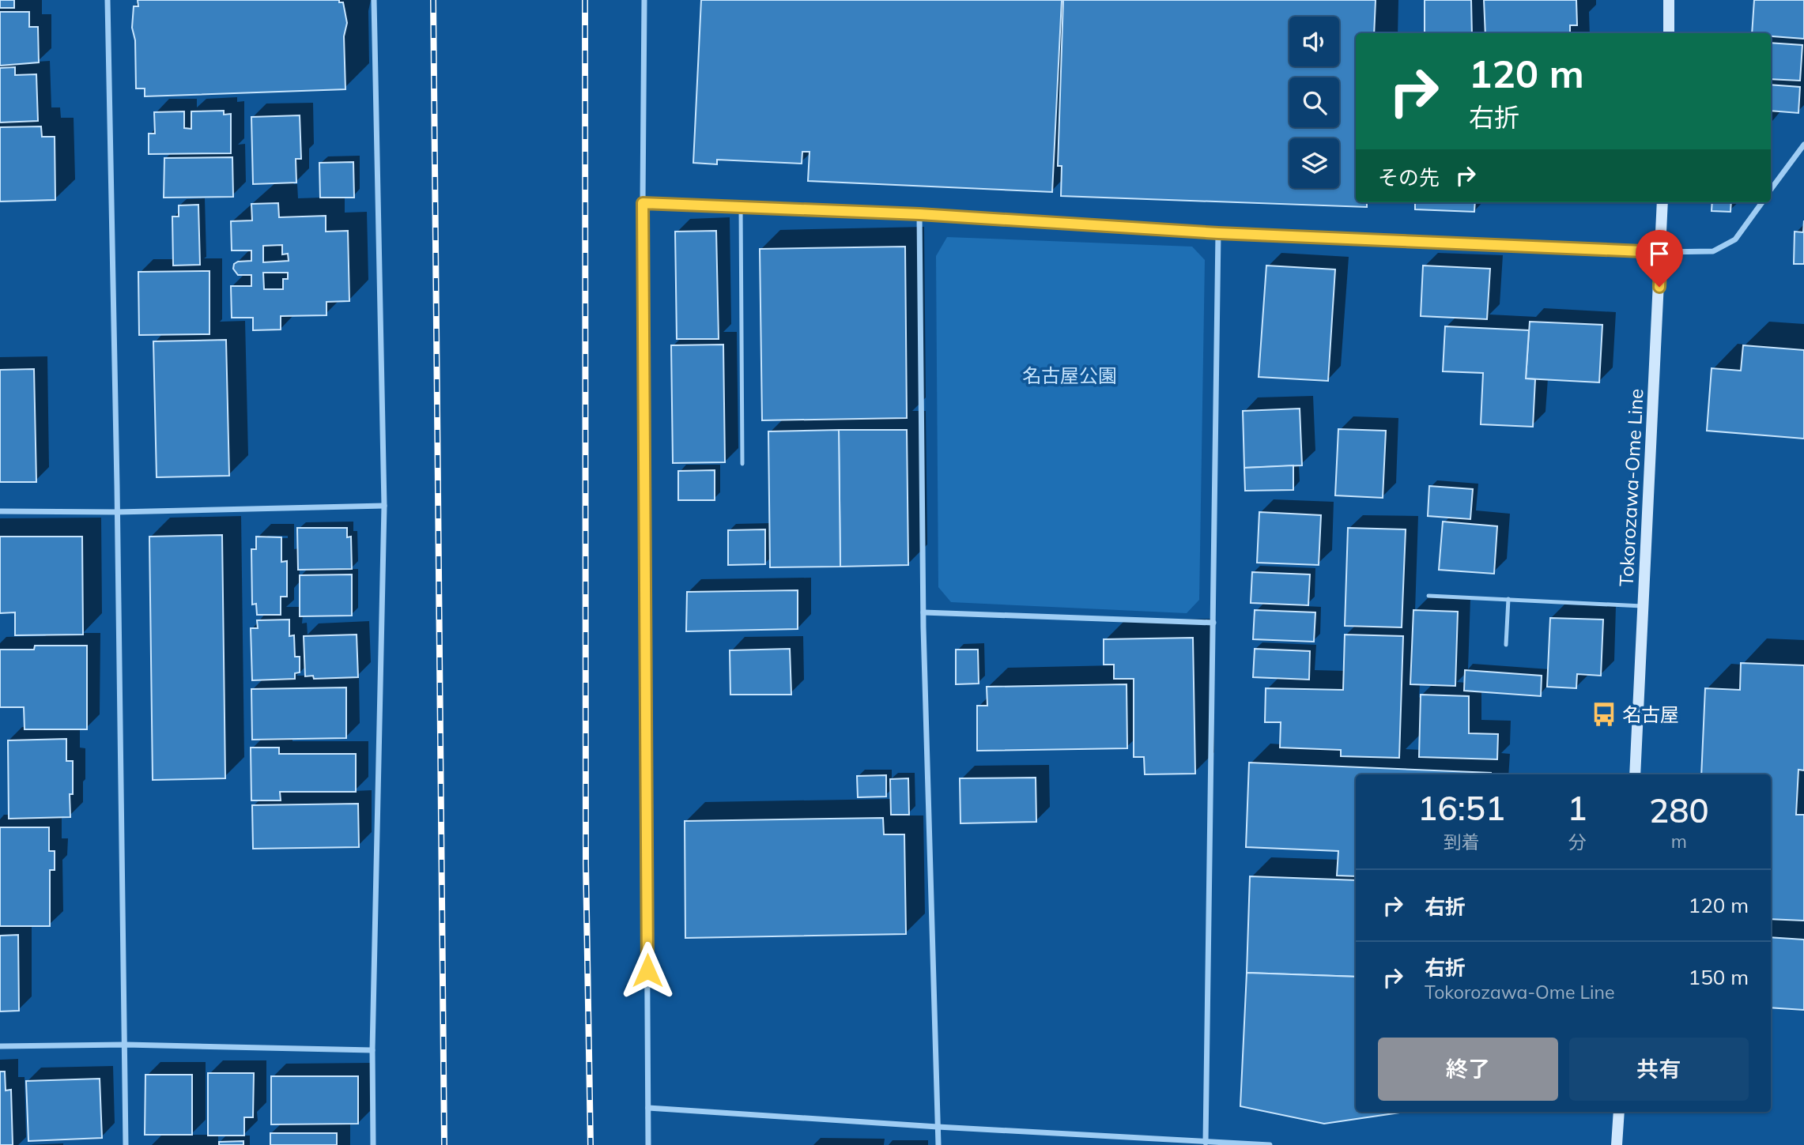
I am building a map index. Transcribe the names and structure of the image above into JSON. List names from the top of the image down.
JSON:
{
  "streets": {
    "main road": ["Tokorozawa-Ome Line"]
  },
  "parks": ["名古屋公園"],
  "places": {
    "bus stop": ["名古屋"]
  },
  "page": {
    "turn": ["120 m", "右折"],
    "then": "その先",
    "eta": [
      "16:51",
      "到着",
      "1",
      "分",
      "280",
      "m"
    ],
    "list": [
      {
        "name": "右折",
        "value": "120 m"
      },
      {
        "name": "右折",
        "note": "Tokorozawa-Ome Line",
        "value": "150 m"
      }
    ],
    "buttons": ["終了", "共有"]
  }
}
